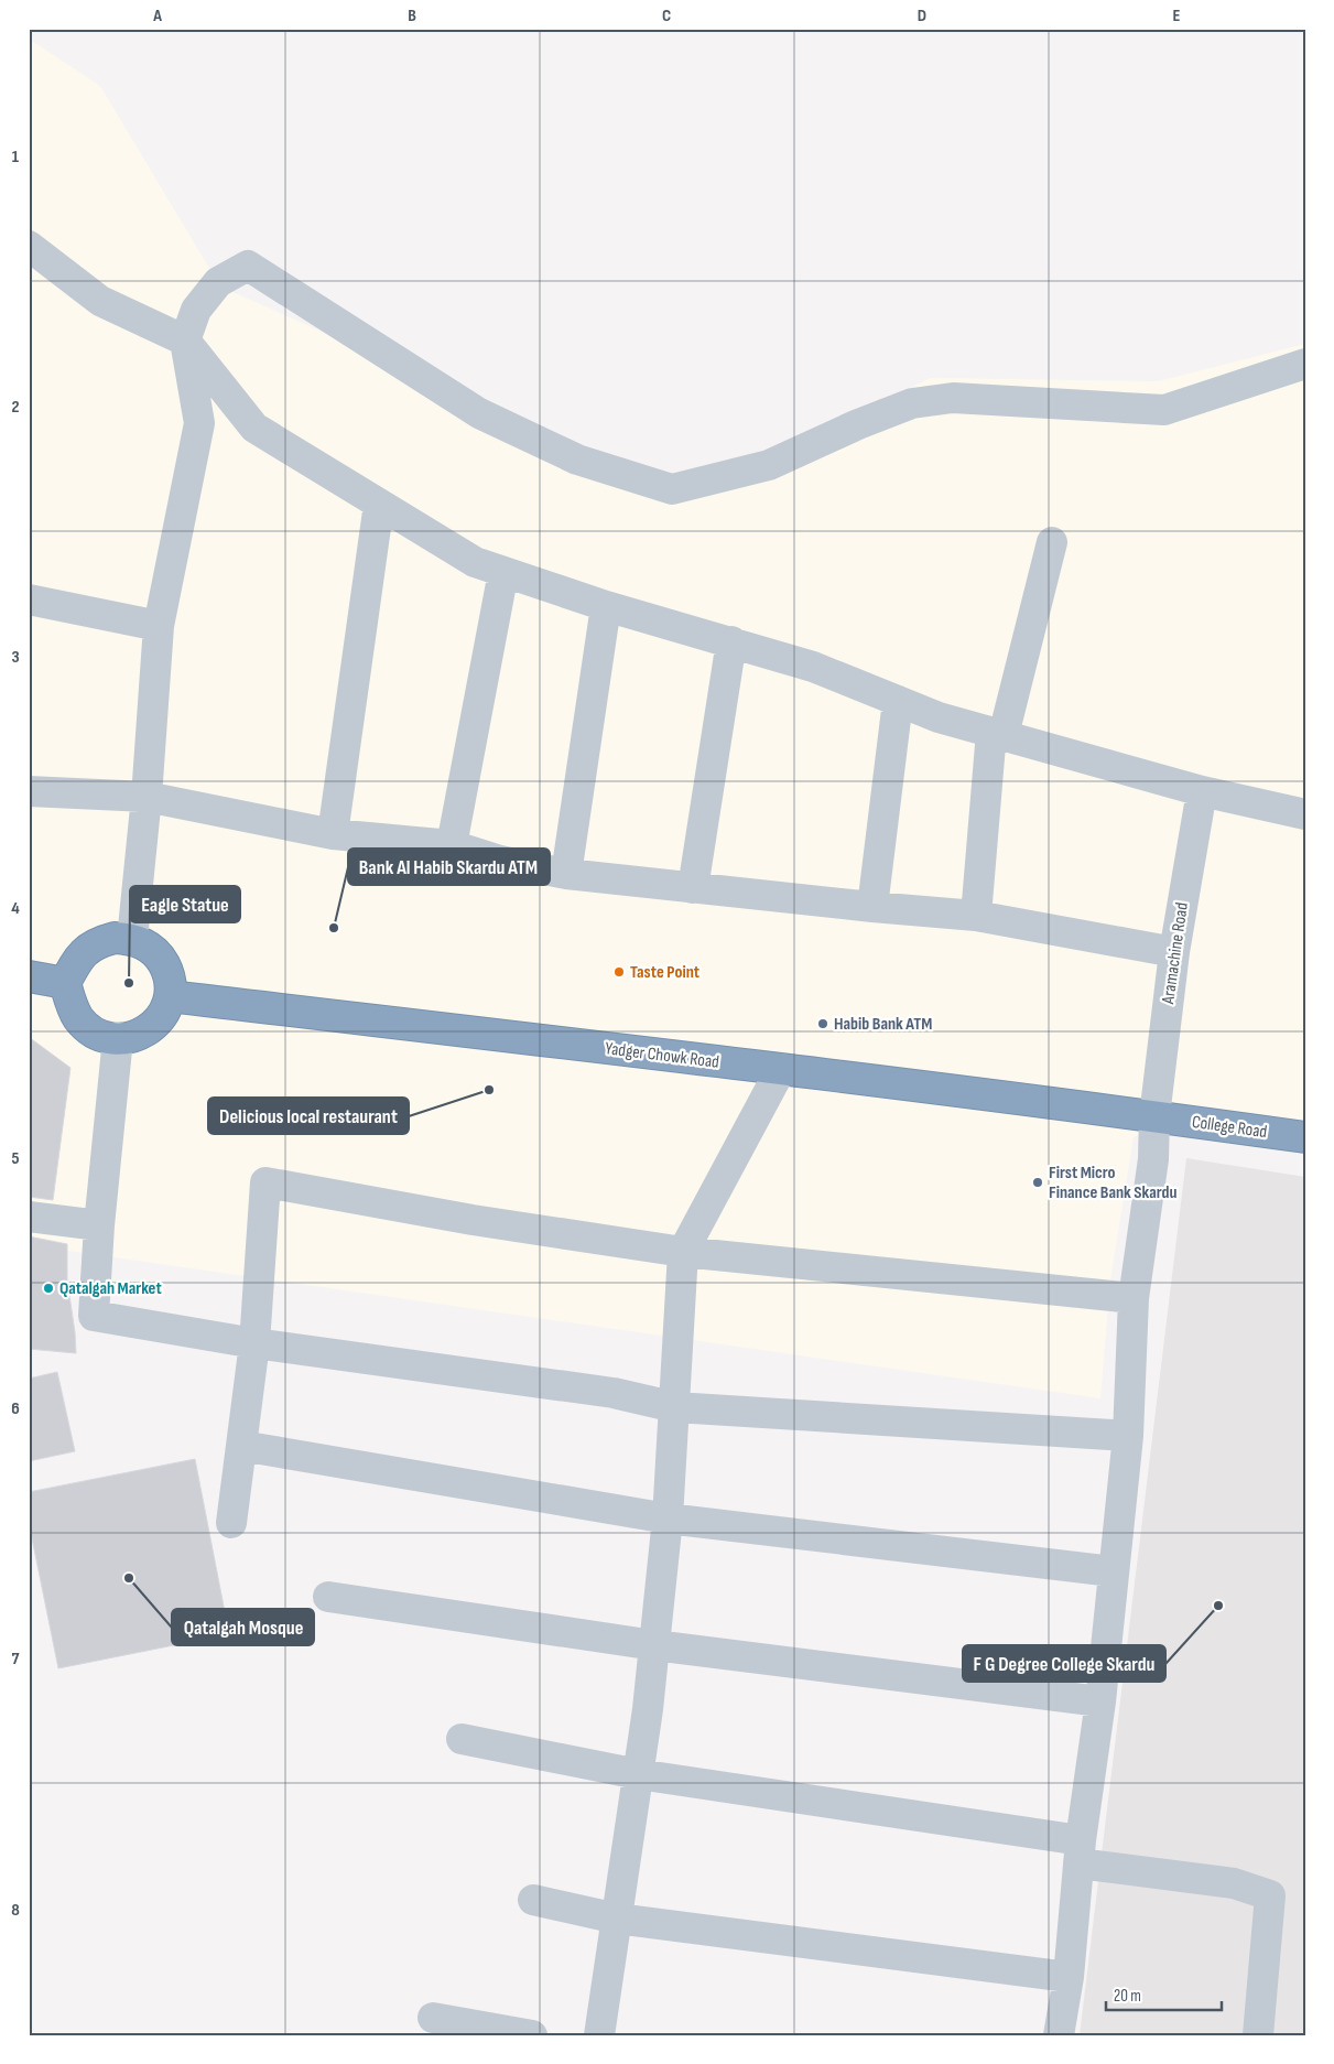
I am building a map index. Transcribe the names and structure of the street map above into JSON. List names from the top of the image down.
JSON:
{
  "streets": {
    "highway": ["Yadger Chowk Road", "College Road"],
    "street": ["Aramachine Road"]
  },
  "crossings": [
    ["Aramachine Road", "Yadger Chowk Road"],
    ["Aramachine Road", "College Road"],
    ["Yadger Chowk Road", "College Road"]
  ],
  "places": [
    "Bank Al Habib Skardu ATM",
    "Taste Point",
    "Eagle Statue",
    "Habib Bank ATM",
    "Delicious local restaurant",
    "First Micro Finance Bank Skardu",
    "Qatalgah Market",
    "Qatalgah Mosque",
    "F G Degree College Skardu"
  ],
  "scale_bar": "20 m",
  "grid": {
    "columns": [
      "A",
      "B",
      "C",
      "D",
      "E"
    ],
    "rows": [
      "1",
      "2",
      "3",
      "4",
      "5",
      "6",
      "7",
      "8"
    ]
  }
}
